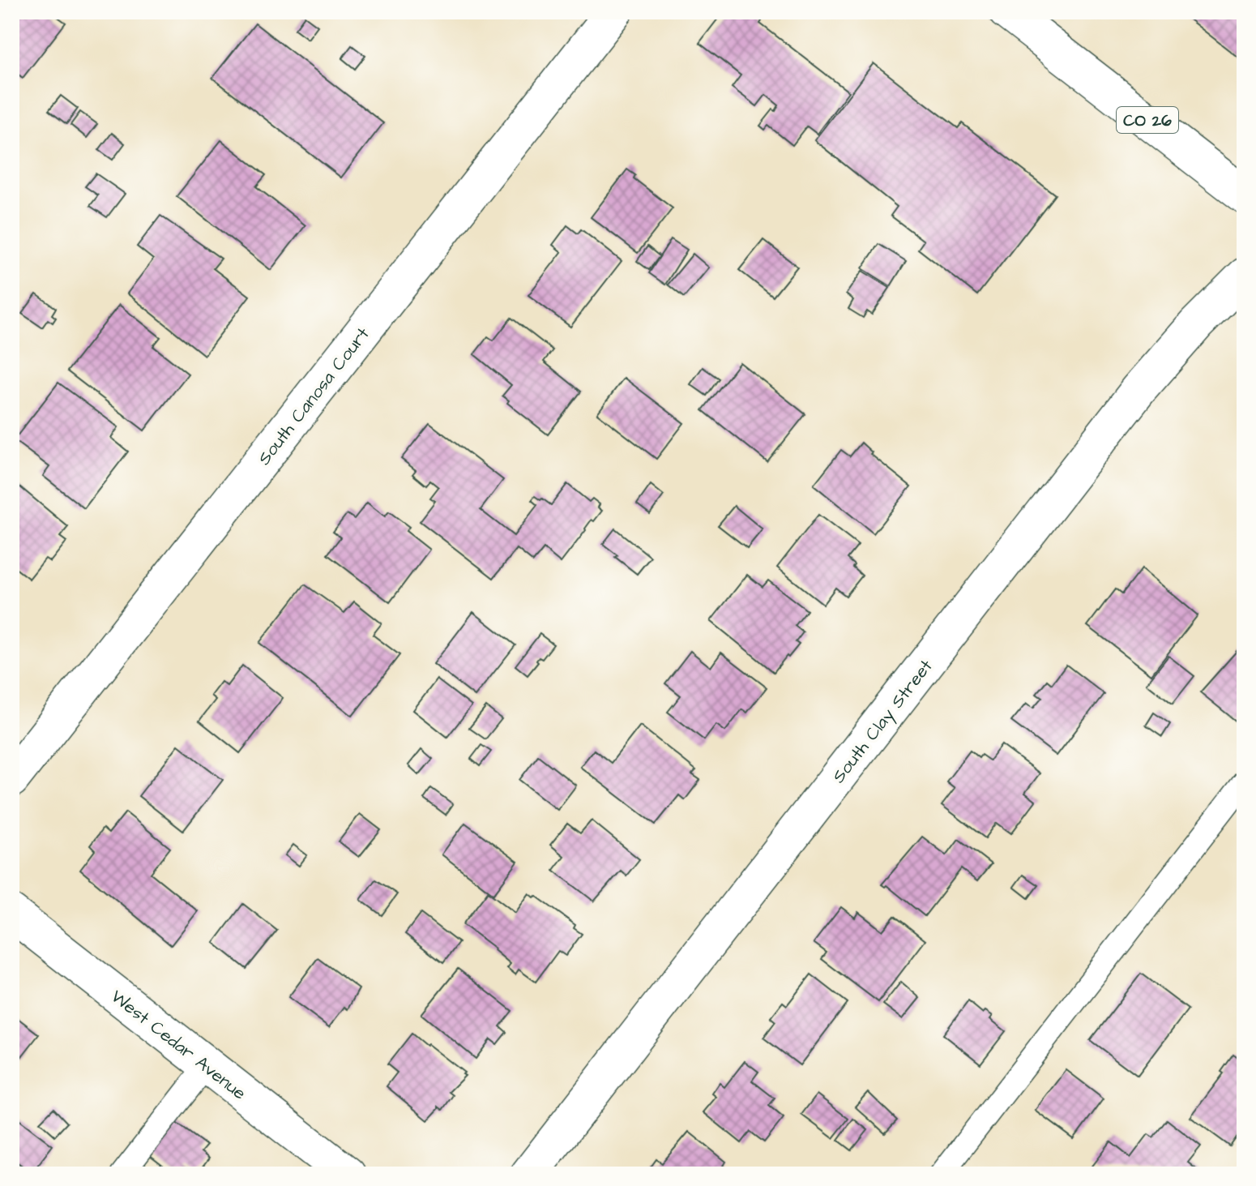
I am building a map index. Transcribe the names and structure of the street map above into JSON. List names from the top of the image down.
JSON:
{
  "streets": {
    "street": [
      "CO 26",
      "South Canosa Court",
      "South Clay Street",
      "West Cedar Avenue"
    ]
  }
}
